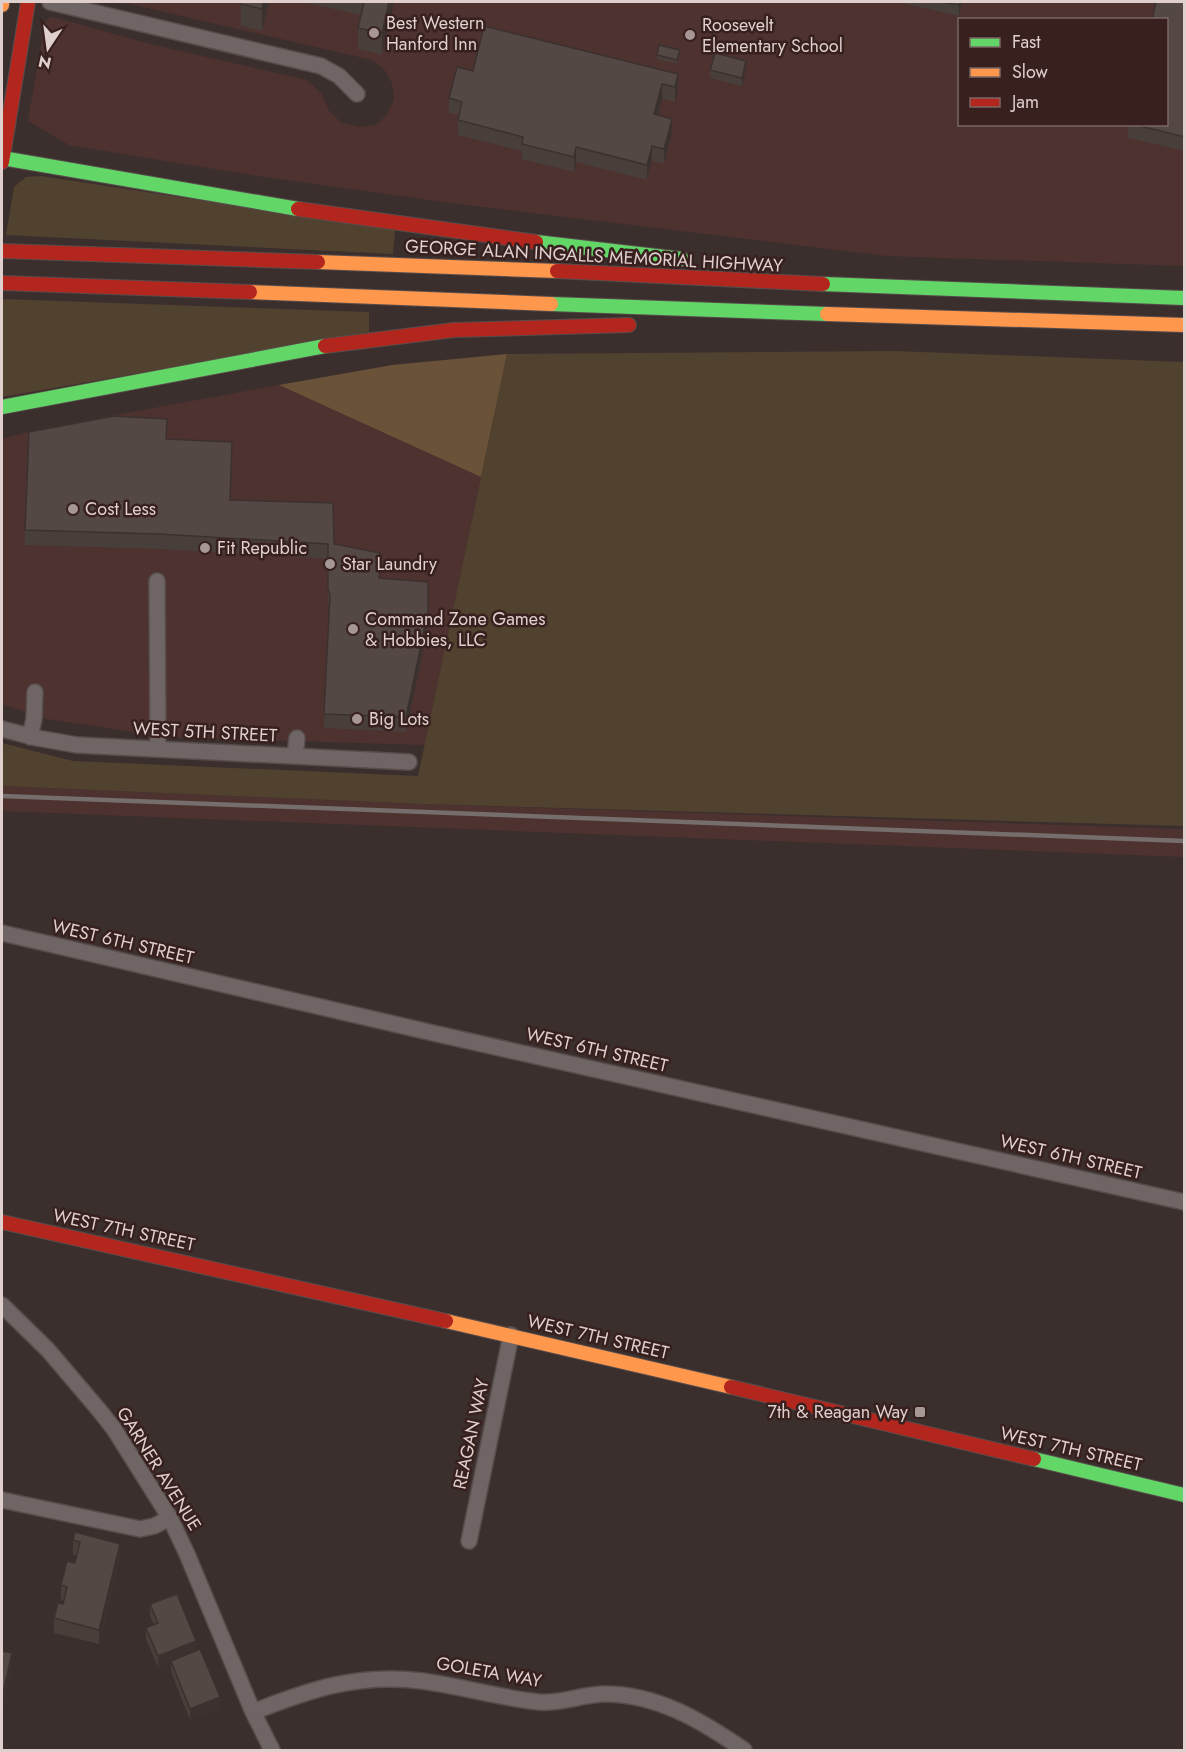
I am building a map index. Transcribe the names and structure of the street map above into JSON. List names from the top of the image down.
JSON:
{
  "streets": {
    "main road": ["GEORGE ALAN INGALLS MEMORIAL HIGHWAY", "WEST 7TH STREET"],
    "street": [
      "WEST 5TH STREET",
      "WEST 6TH STREET",
      "REAGAN WAY",
      "GARNER AVENUE",
      "GOLETA WAY"
    ]
  },
  "crossings": [
    ["WEST 7TH STREET", "REAGAN WAY"],
    ["GARNER AVENUE", "GOLETA WAY"]
  ],
  "places": {
    "other": [
      "Best Western Hanford Inn",
      "Roosevelt Elementary School",
      "Cost Less",
      "Fit Republic",
      "Star Laundry",
      "Command Zone Games & Hobbies, LLC",
      "Big Lots"
    ],
    "transit": ["7th & Reagan Way"]
  },
  "legend": ["Fast", "Slow", "Jam"],
  "north": "bottom"
}
